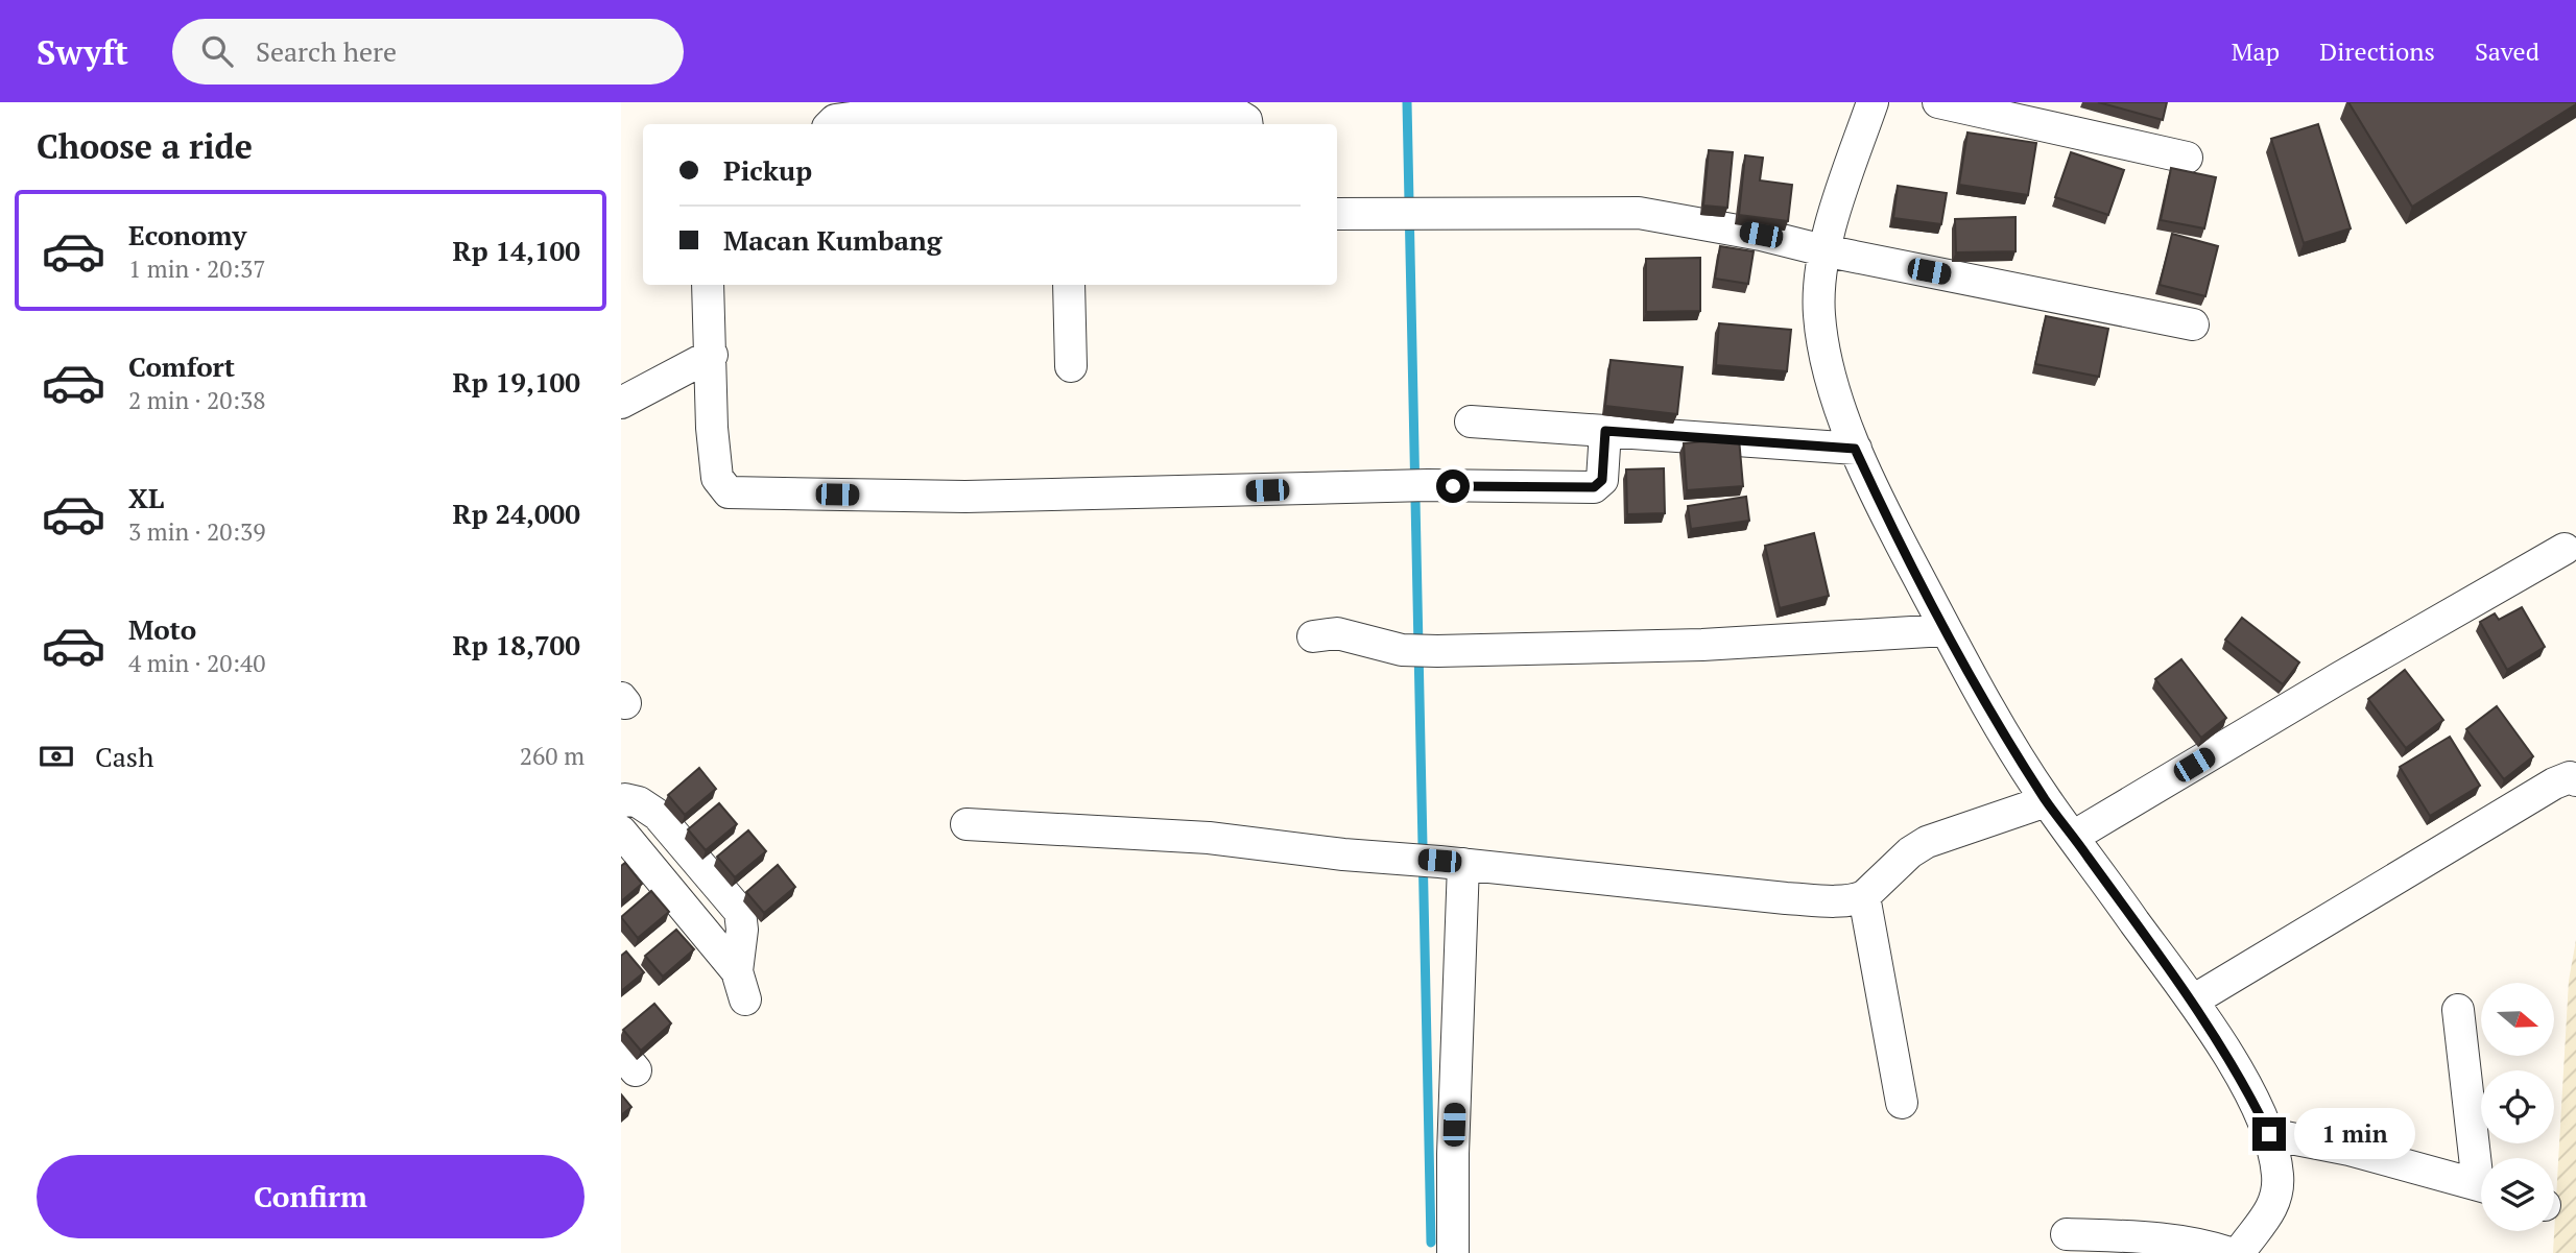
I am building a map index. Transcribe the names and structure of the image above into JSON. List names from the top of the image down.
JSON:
{
  "north": "right",
  "page": {
    "header": "Swyft",
    "search": "Search here",
    "nav": ["Map", "Directions", "Saved"],
    "heading": "Choose a ride",
    "banner": ["Pickup", "Macan Kumbang"],
    "list": [
      {
        "name": "Economy",
        "note": "1 min · 20:37",
        "value": "Rp 14,100"
      },
      {
        "name": "Comfort",
        "note": "2 min · 20:38",
        "value": "Rp 19,100"
      },
      {
        "name": "XL",
        "note": "3 min · 20:39",
        "value": "Rp 24,000"
      },
      {
        "name": "Moto",
        "note": "4 min · 20:40",
        "value": "Rp 18,700"
      }
    ],
    "pay": ["Cash", "260 m"],
    "bubble": "1 min",
    "buttons": "Confirm"
  }
}
